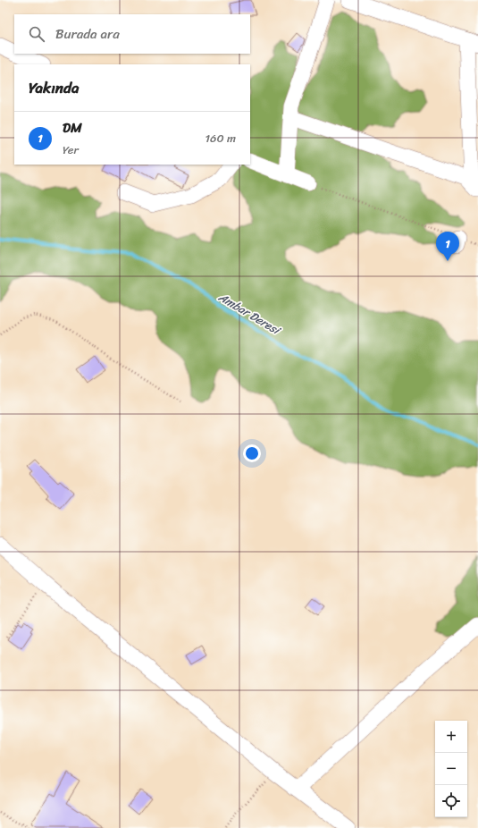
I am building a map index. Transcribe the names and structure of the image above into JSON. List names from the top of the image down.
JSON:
{
  "water": ["Ambar Deresi"],
  "page": {
    "search": "Burada ara",
    "heading": "Yakında",
    "list": [
      {
        "mark": "1",
        "name": "DM",
        "note": "Yer",
        "value": "160 m"
      }
    ],
    "pins": "1",
    "map_buttons": ["+", "−"]
  }
}
